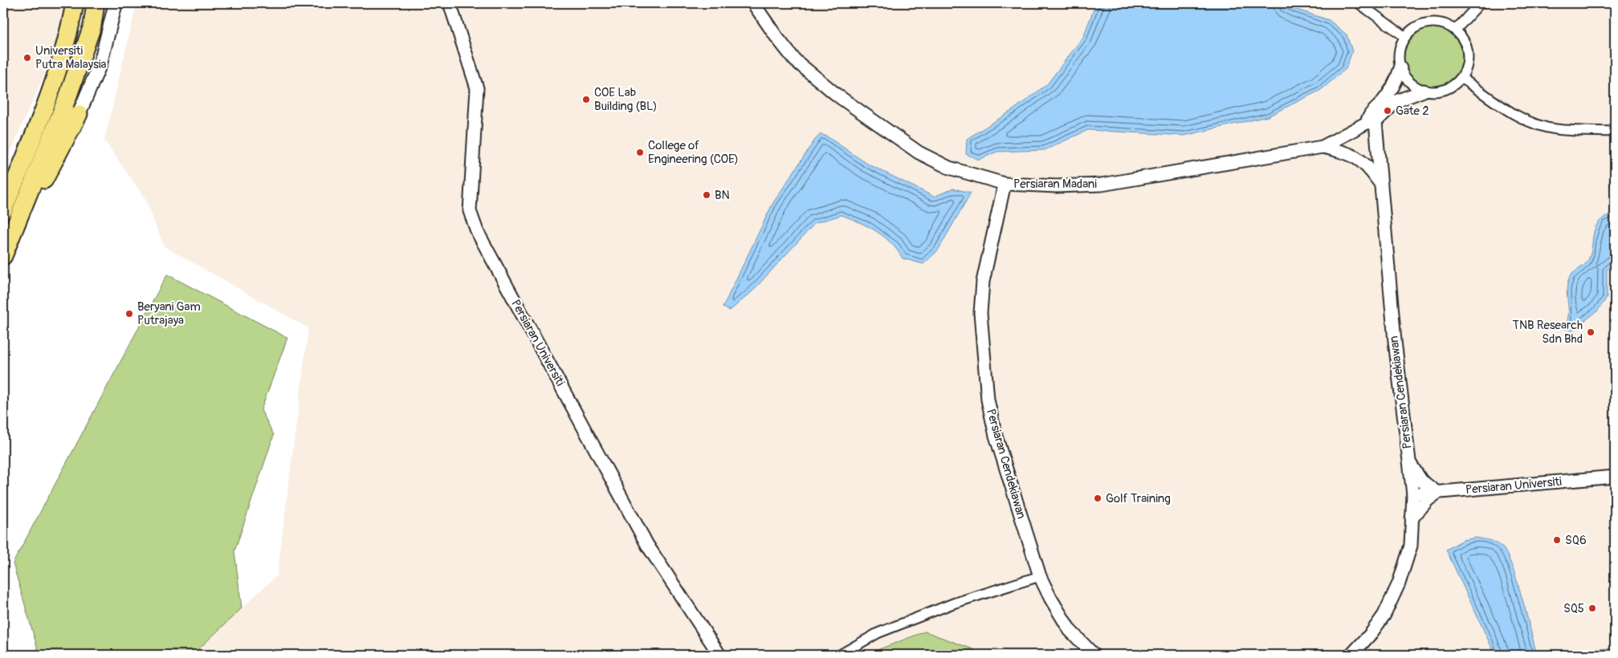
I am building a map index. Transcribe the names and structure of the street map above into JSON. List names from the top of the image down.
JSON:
{
  "streets": {
    "street": ["Persiaran Madani", "Persiaran Universiti", "Persiaran Cendekiawan"]
  },
  "crossings": [
    ["Persiaran Madani", "Persiaran Cendekiawan"],
    ["Persiaran Universiti", "Persiaran Cendekiawan"]
  ],
  "places": [
    "Universiti Putra Malaysia",
    "COE Lab Building (BL)",
    "Gate 2",
    "College of Engineering (COE)",
    "BN",
    "Beryani Gam Putrajaya",
    "TNB Research Sdn Bhd",
    "Golf Training",
    "SQ6",
    "SQ5"
  ]
}
